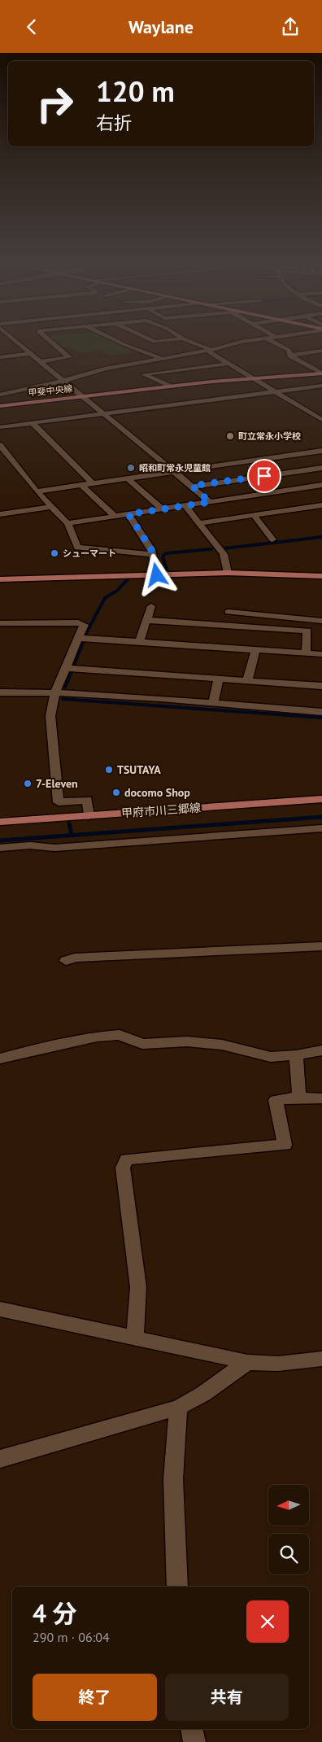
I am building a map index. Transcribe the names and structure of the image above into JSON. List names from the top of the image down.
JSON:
{
  "streets": {
    "main road": ["甲斐中央線", "甲府市川三郷線"]
  },
  "places": [
    "町立常永小学校",
    "昭和町常永児童館",
    "シューマート",
    "TSUTAYA",
    "7-Eleven",
    "docomo Shop"
  ],
  "north": "left",
  "page": {
    "header": "Waylane",
    "turn": ["120 m", "右折"],
    "heading": ["4 分", "290 m · 06:04"],
    "buttons": ["終了", "共有"]
  }
}
